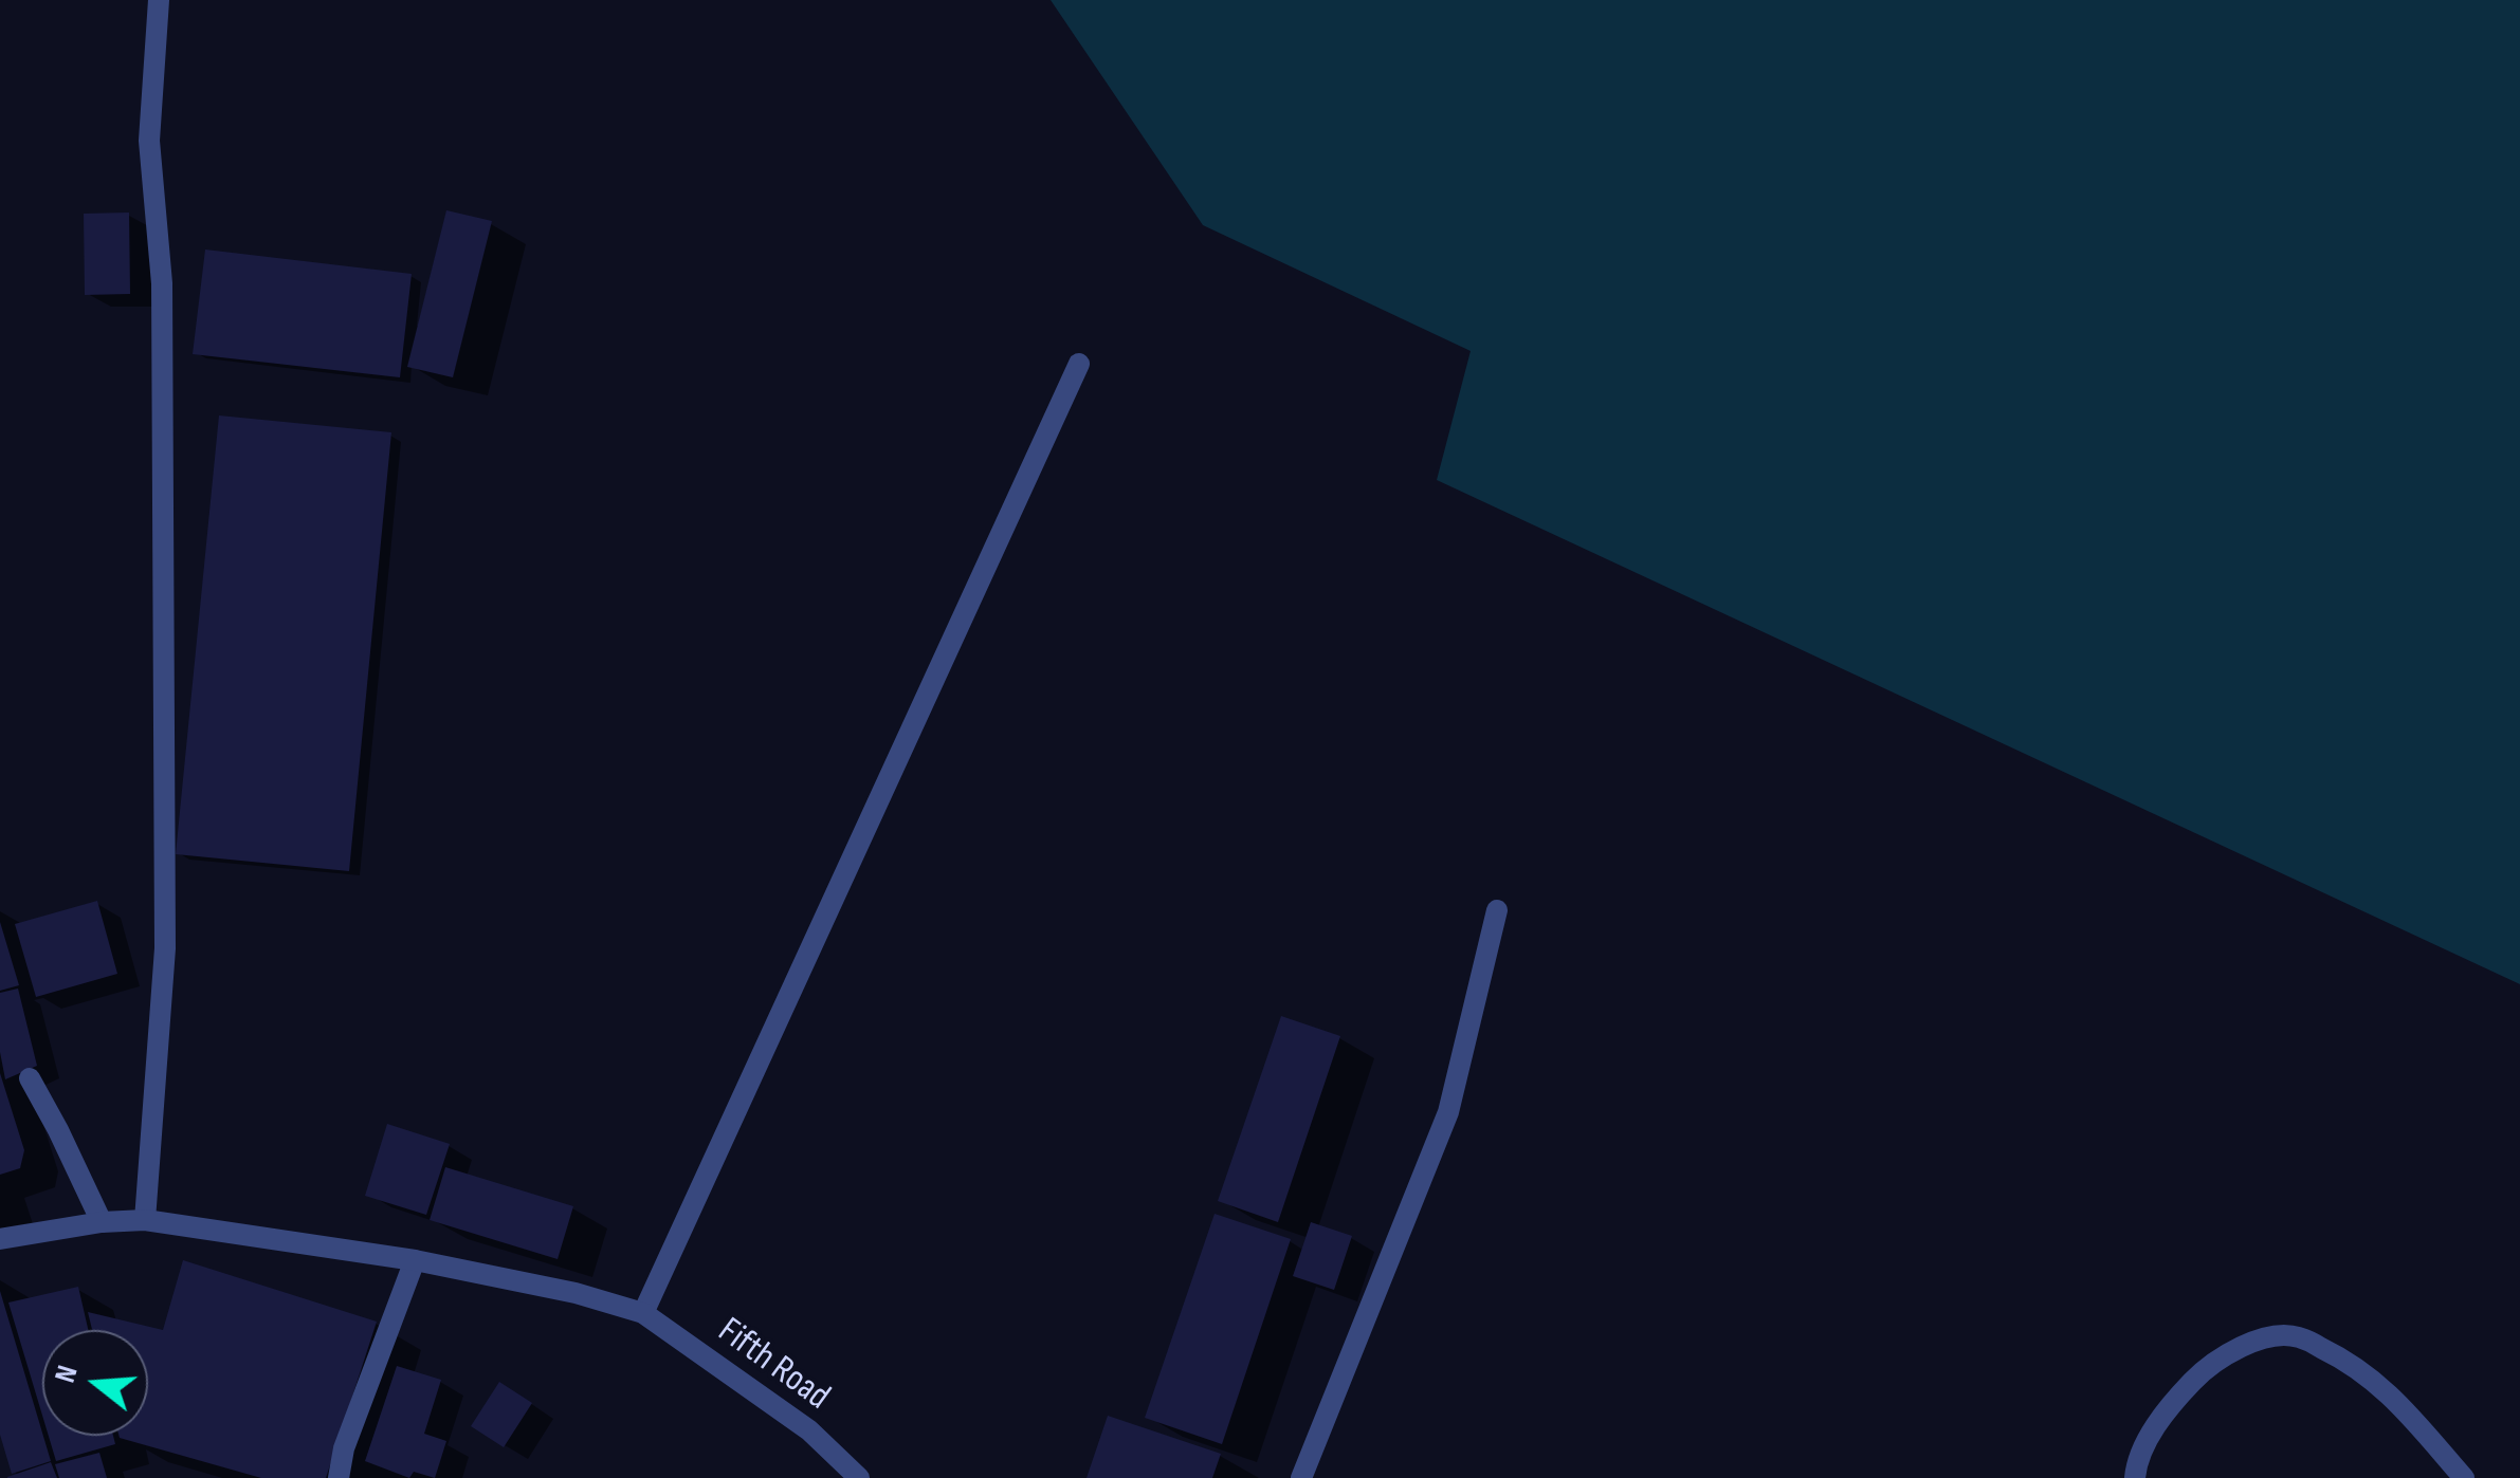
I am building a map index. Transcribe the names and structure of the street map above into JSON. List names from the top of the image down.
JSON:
{
  "streets": {
    "street": ["Fifth Road"]
  },
  "north": "left"
}
